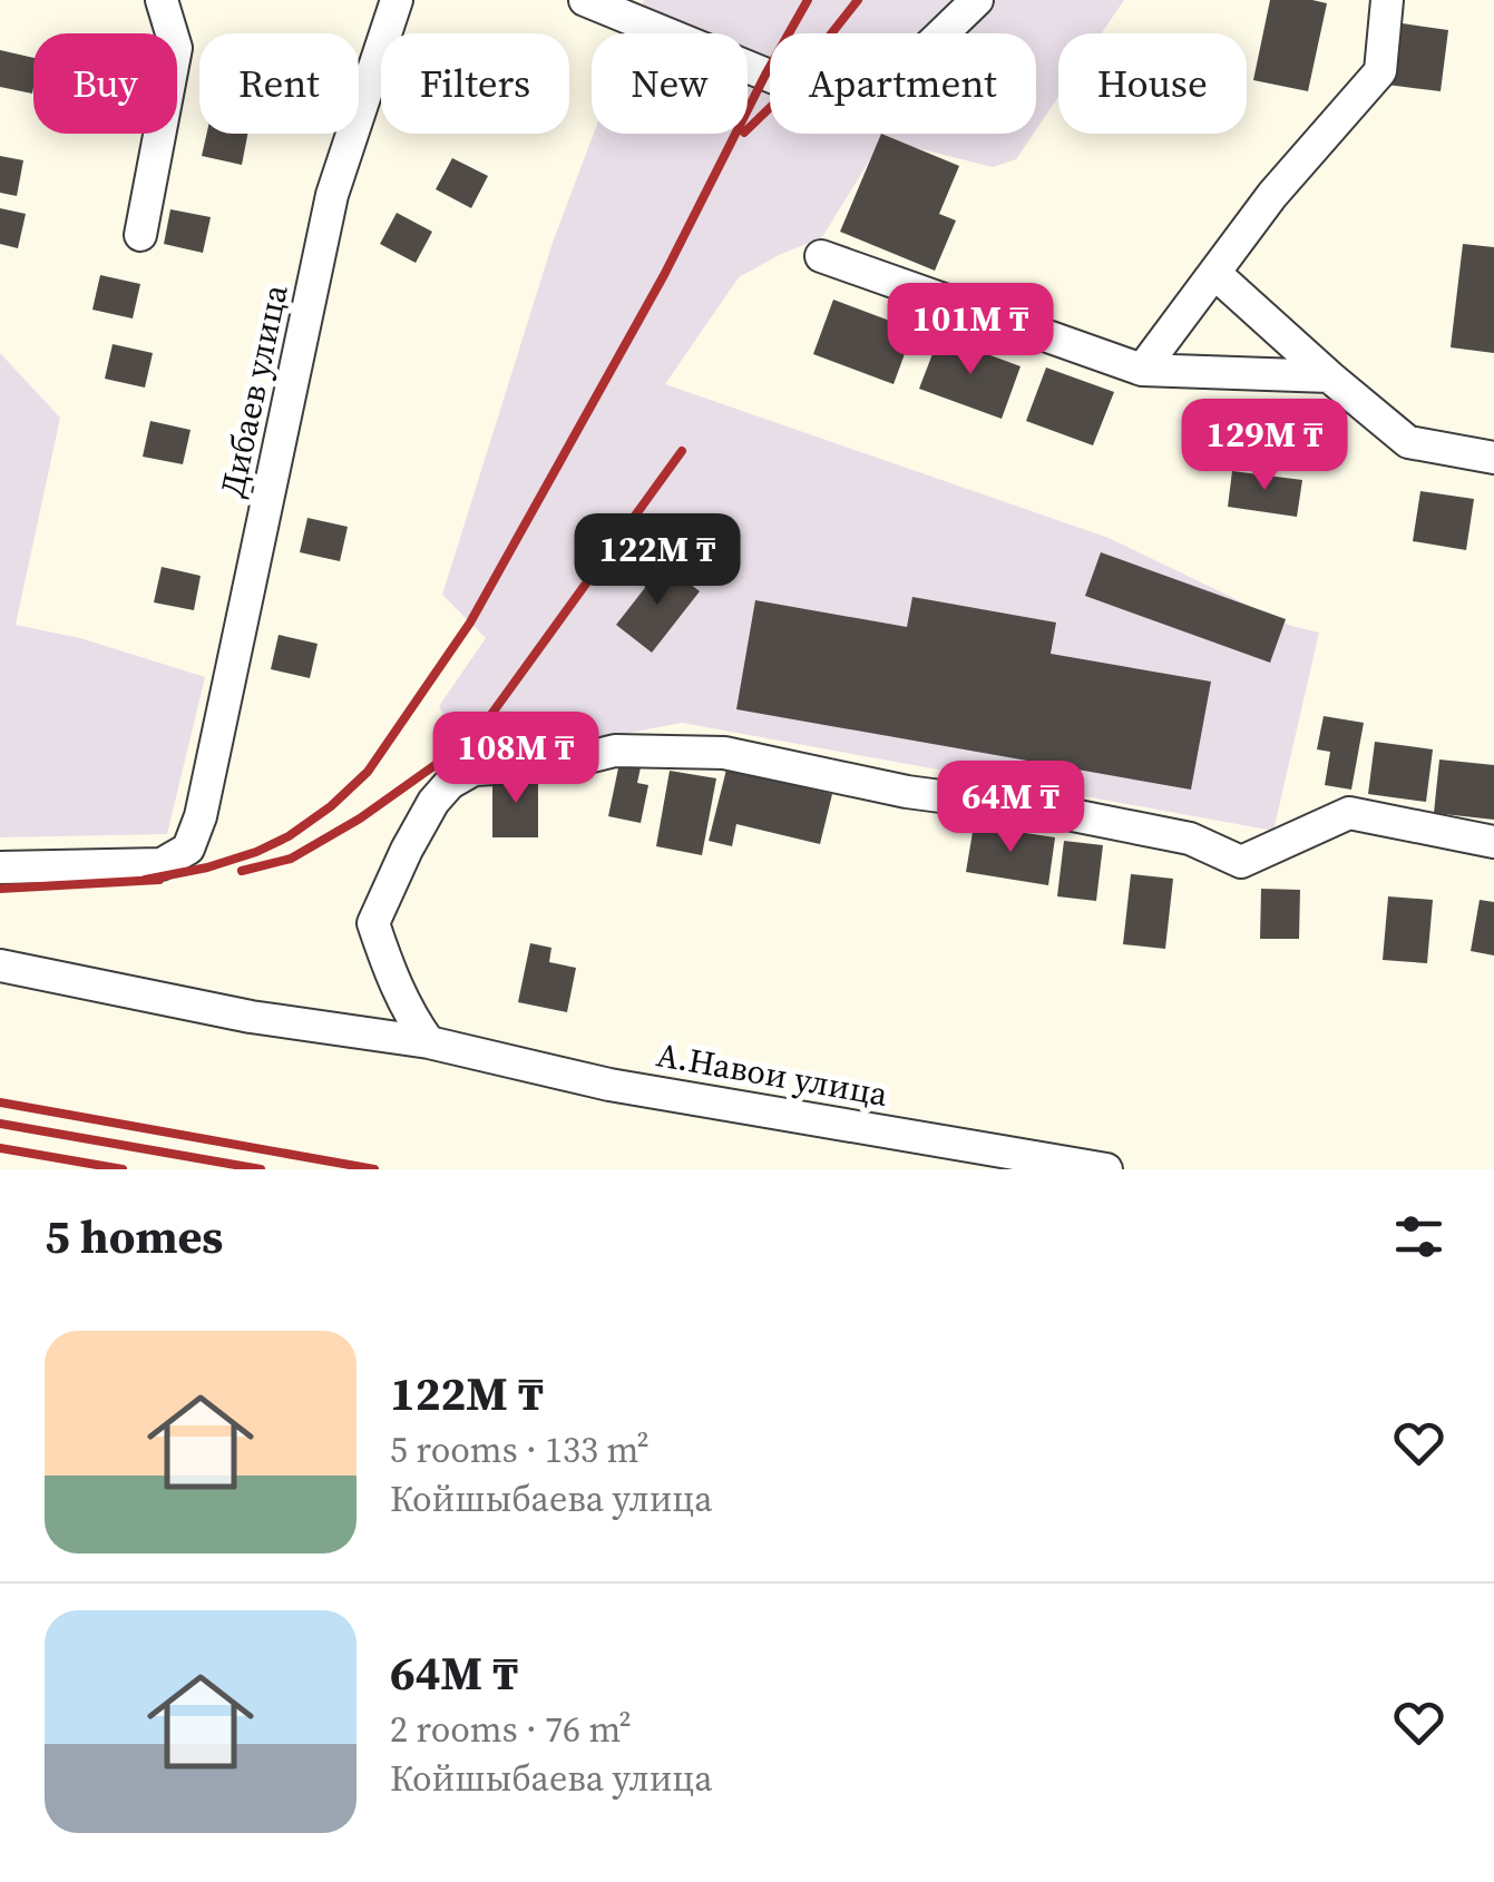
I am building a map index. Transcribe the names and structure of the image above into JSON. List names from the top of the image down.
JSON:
{
  "streets": {
    "street": ["Дибаев улица", "А.Навои улица"]
  },
  "page": {
    "chip": [
      "Buy",
      "Rent",
      "Filters",
      "New",
      "Apartment",
      "House"
    ],
    "price": [
      "101M ₸",
      "129M ₸",
      "122M ₸",
      "108M ₸",
      "64M ₸"
    ],
    "heading": "5 homes",
    "list": [
      {
        "name": "122M ₸",
        "note": "5 rooms · 133 m² · Койшыбаева улица"
      },
      {
        "name": "64M ₸",
        "note": "2 rooms · 76 m² · Койшыбаева улица"
      }
    ]
  }
}
